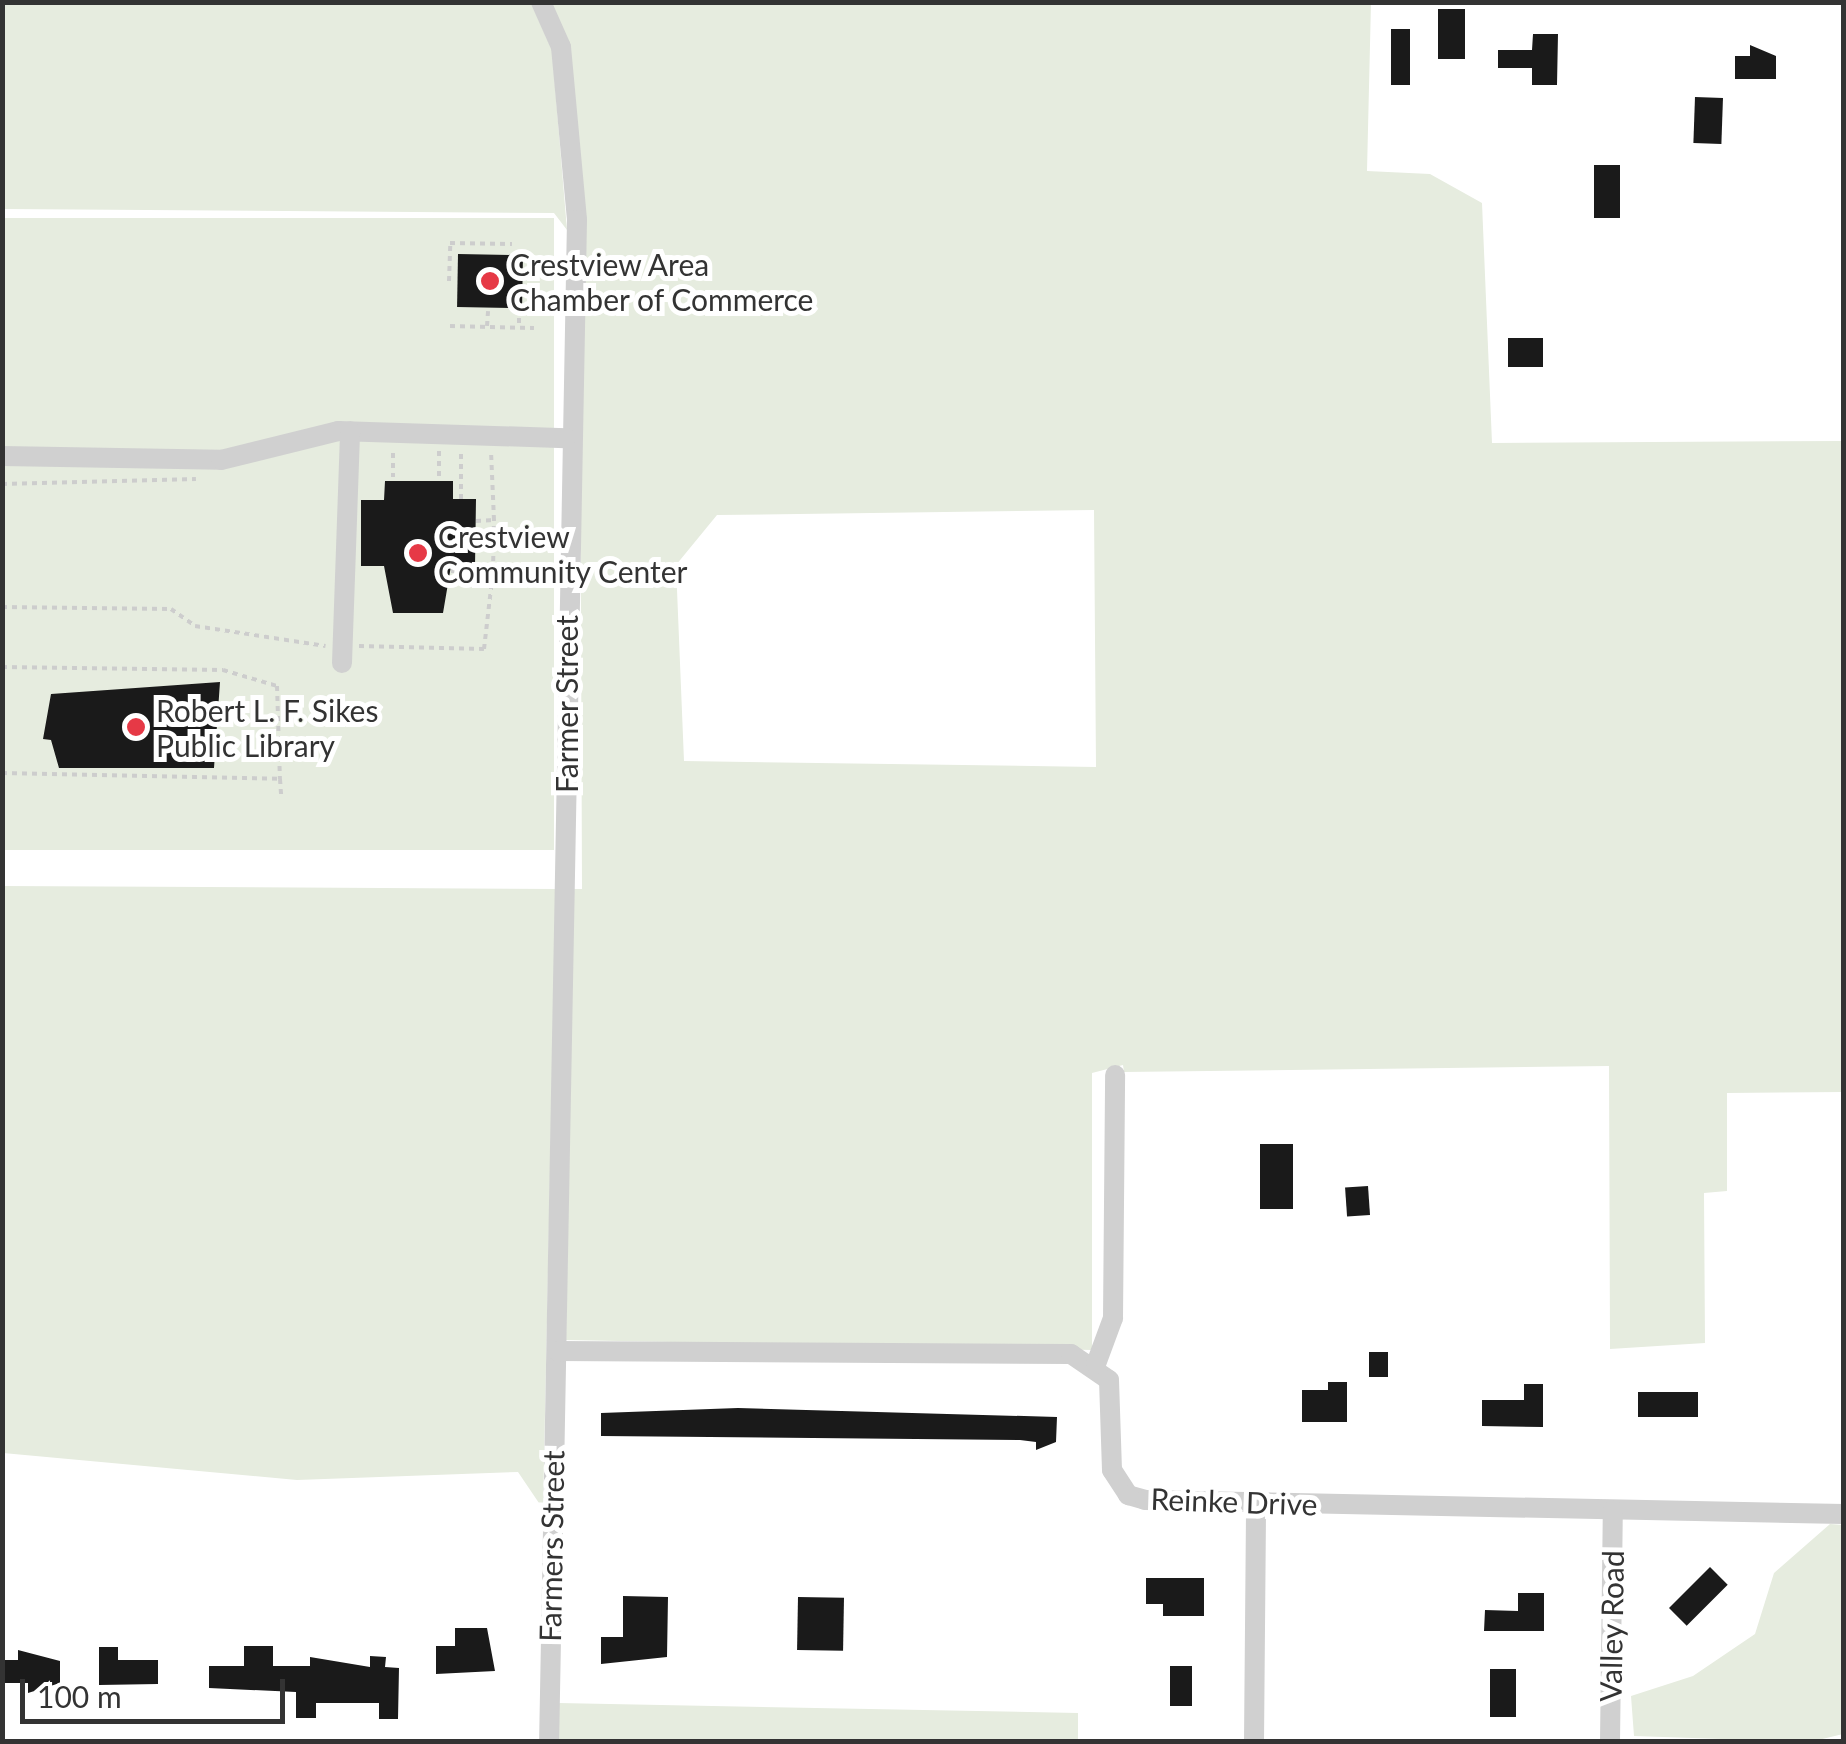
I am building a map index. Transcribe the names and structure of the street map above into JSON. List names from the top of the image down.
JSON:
{
  "streets": {
    "street": [
      "Farmer Street",
      "Reinke Drive",
      "Farmers Street",
      "Valley Road"
    ]
  },
  "crossings": [
    ["Farmer Street", "Farmers Street"],
    ["Reinke Drive", "Valley Road"]
  ],
  "places": ["Crestview Area Chamber of Commerce", "Crestview Community Center", "Robert L. F. Sikes Public Library"],
  "scale_bar": "100 m"
}
